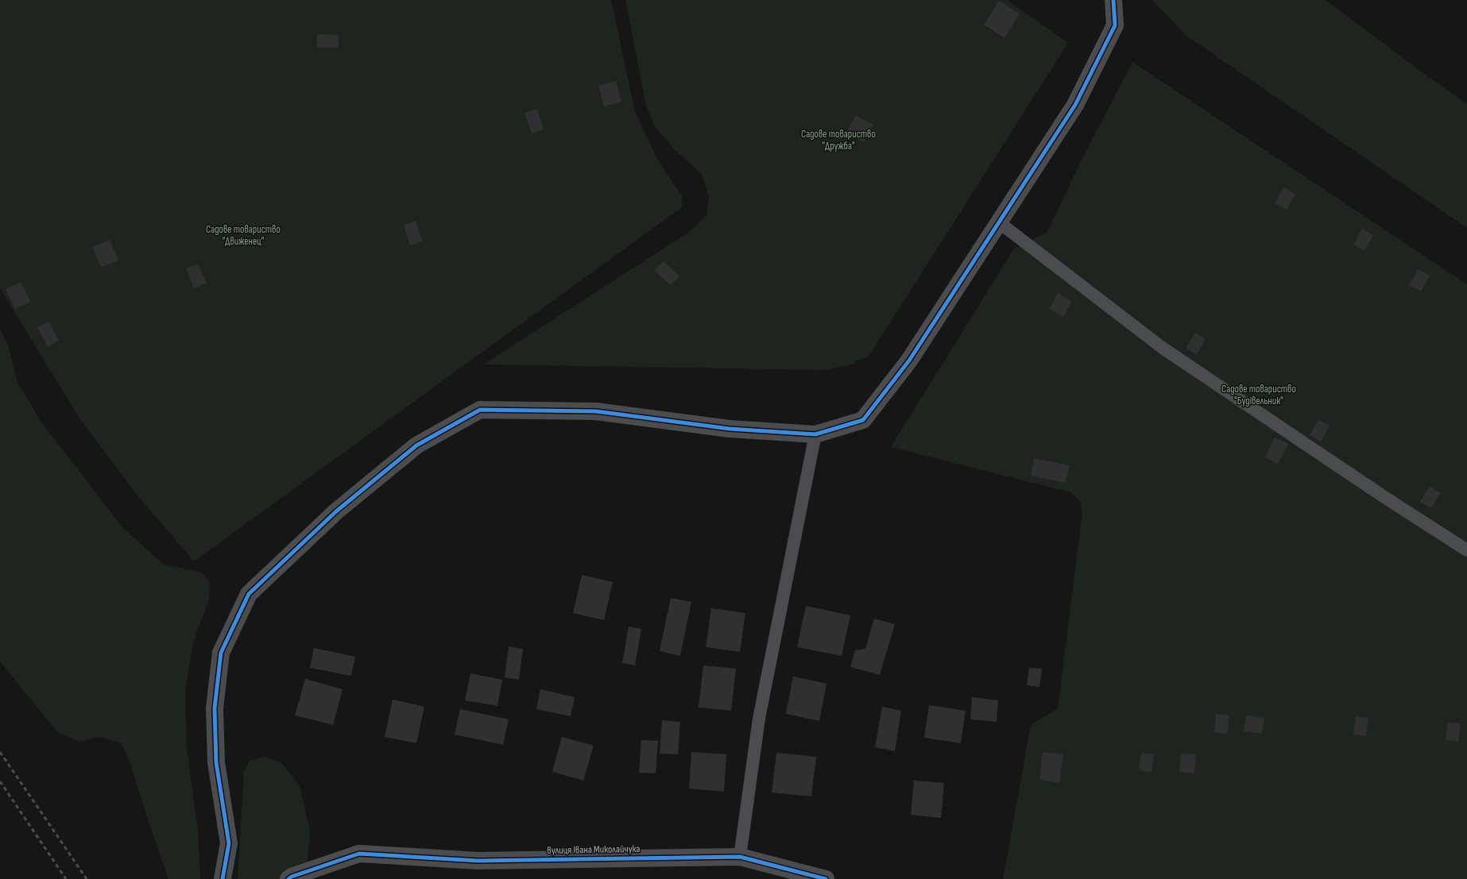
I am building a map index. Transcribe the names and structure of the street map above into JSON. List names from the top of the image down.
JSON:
{
  "streets": {
    "street": ["вулиця Івана Миколайчука"]
  },
  "parks": ["Садове товариство \"Дружба\"", "Садове товариство \"Движенец\"", "Садове товариство \"Будівельник\""]
}
